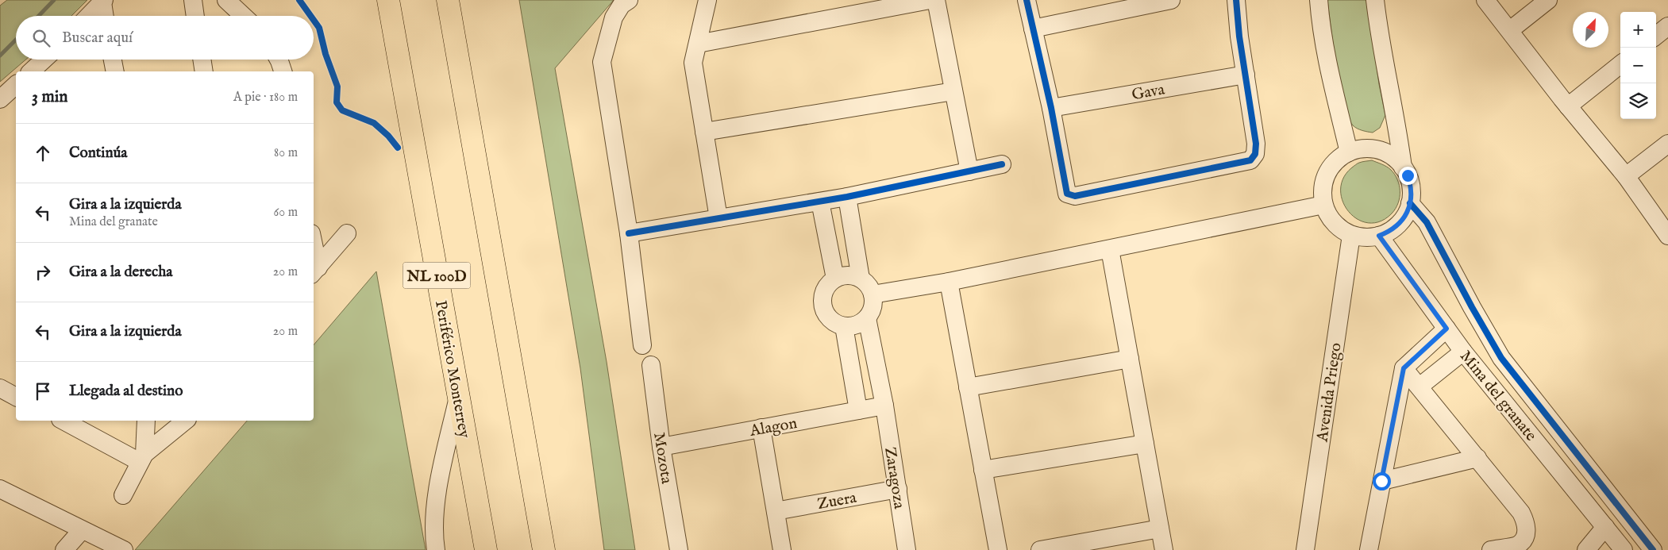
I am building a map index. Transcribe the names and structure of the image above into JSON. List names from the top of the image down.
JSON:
{
  "streets": {
    "highway": ["NL 100D", "Periférico Monterrey"],
    "street": [
      "Gava",
      "Avenida Priego",
      "Mina del granate",
      "Alagon",
      "Mozota",
      "Zaragoza",
      "Zuera"
    ]
  },
  "crossings": [
    ["Avenida Priego", "Mina del granate"],
    ["Alagon", "Mozota"],
    ["Alagon", "Zaragoza"],
    ["Zaragoza", "Zuera"]
  ],
  "north": "top right",
  "page": {
    "map_buttons": ["+", "−"],
    "search": "Buscar aquí",
    "heading": ["3 min", "A pie · 180 m"],
    "list": [
      ["Continúa", "80 m"],
      ["Gira a la izquierda", "Mina del granate", "60 m"],
      ["Gira a la derecha", "20 m"],
      ["Gira a la izquierda", "20 m"],
      "Llegada al destino"
    ]
  }
}
